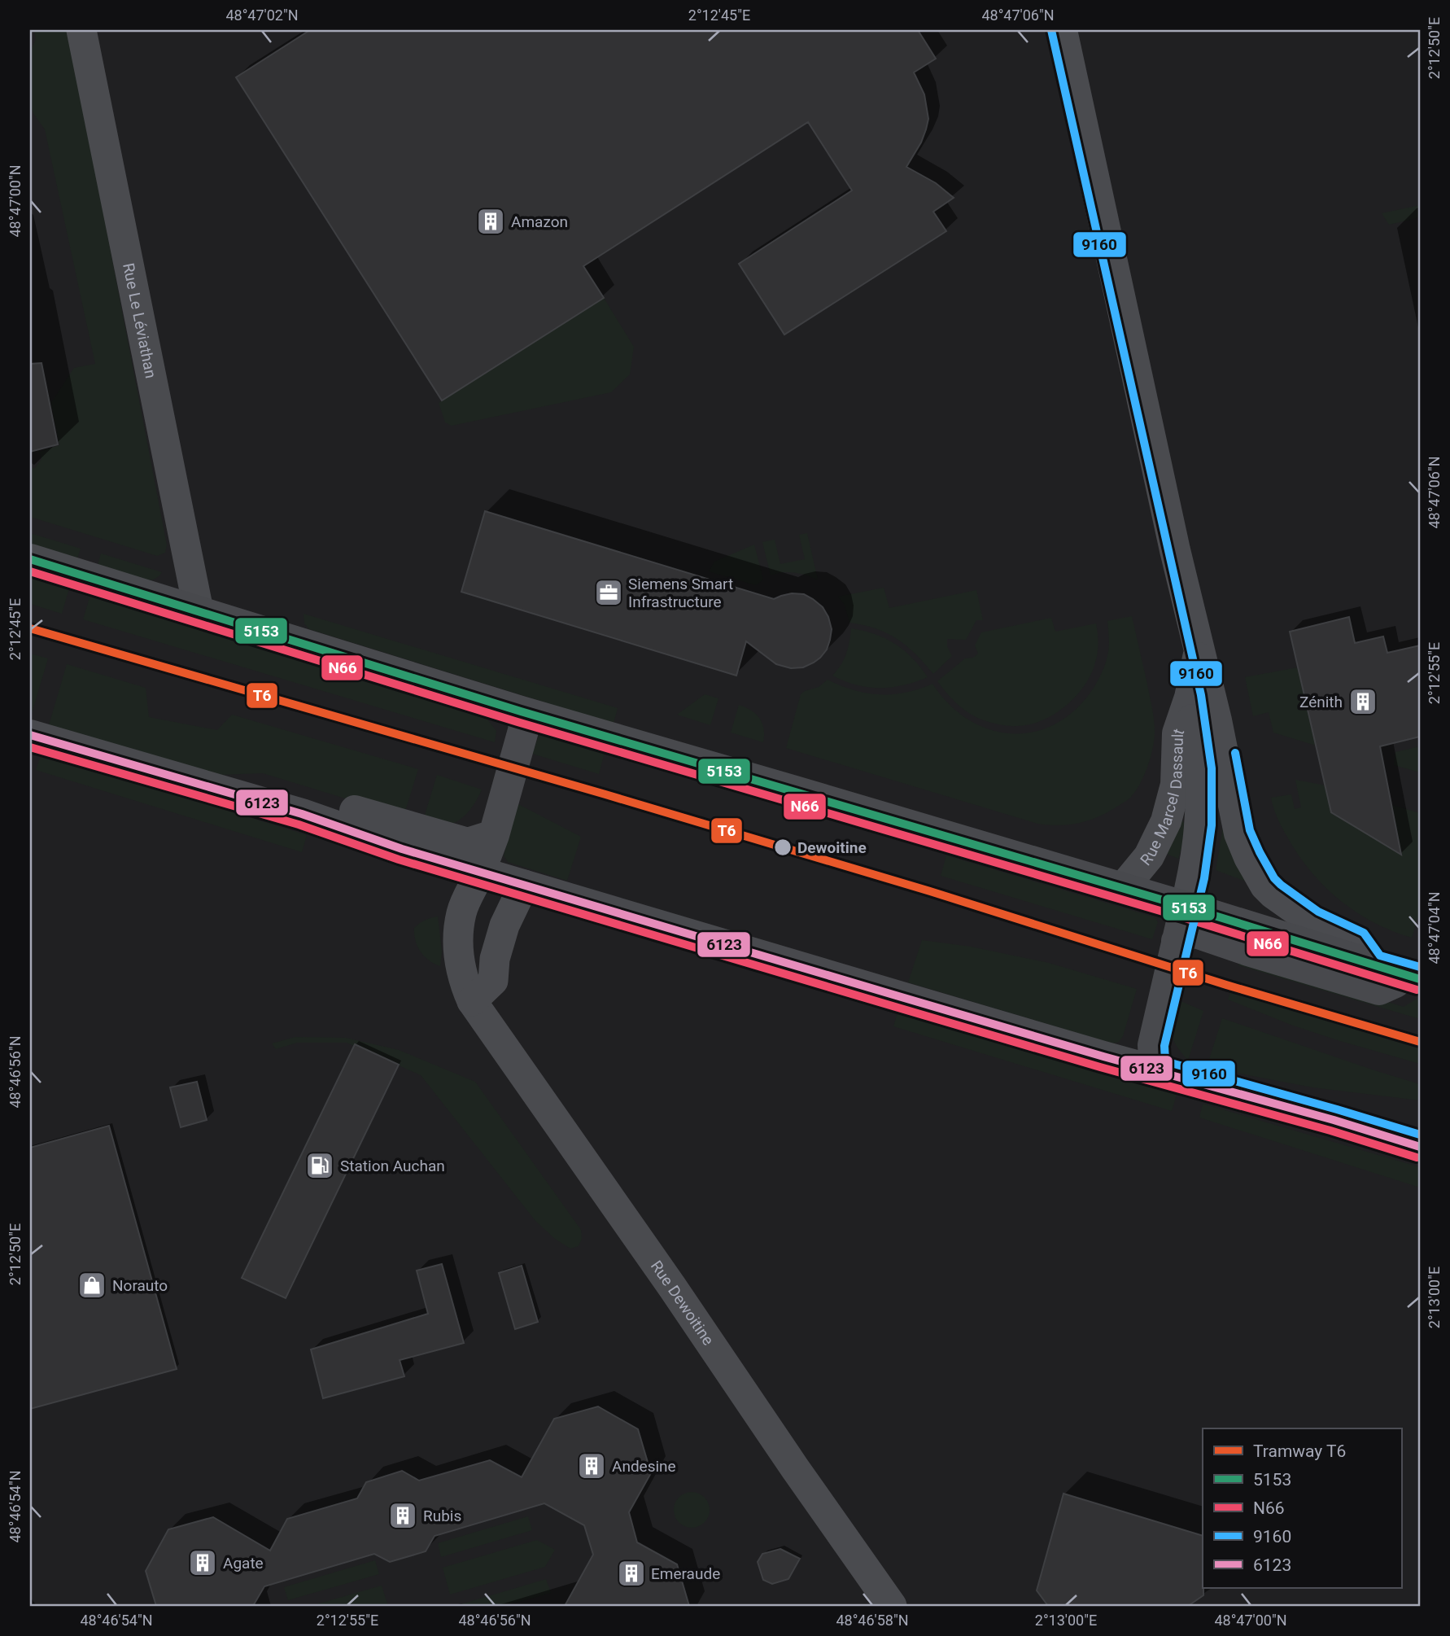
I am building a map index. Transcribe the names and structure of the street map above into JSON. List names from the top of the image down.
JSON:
{
  "streets": {
    "street": ["Rue Le Léviathan", "Rue Marcel Dassault", "Rue Dewoitine"]
  },
  "places": {
    "building": [
      "Amazon",
      "Zénith",
      "Andesine",
      "Rubis",
      "Agate",
      "Emeraude"
    ],
    "office": ["Siemens Smart Infrastructure"],
    "other": ["Dewoitine"],
    "fuel station": ["Station Auchan"],
    "shop": ["Norauto"]
  },
  "lines": [
    "transit line 9160",
    "transit line 5153",
    "transit line N66",
    "tram line T6",
    "transit line 6123"
  ],
  "legend": [
    "Tramway T6",
    "5153",
    "N66",
    "9160",
    "6123"
  ],
  "coordinates": [
    "48°47'02\"N",
    "2°12'45\"E",
    "48°47'06\"N",
    "2°12'50\"E",
    "48°47'00\"N",
    "2°12'55\"E",
    "48°47'04\"N",
    "48°46'56\"N",
    "2°13'00\"E",
    "48°46'54\"N",
    "48°46'58\"N"
  ]
}
